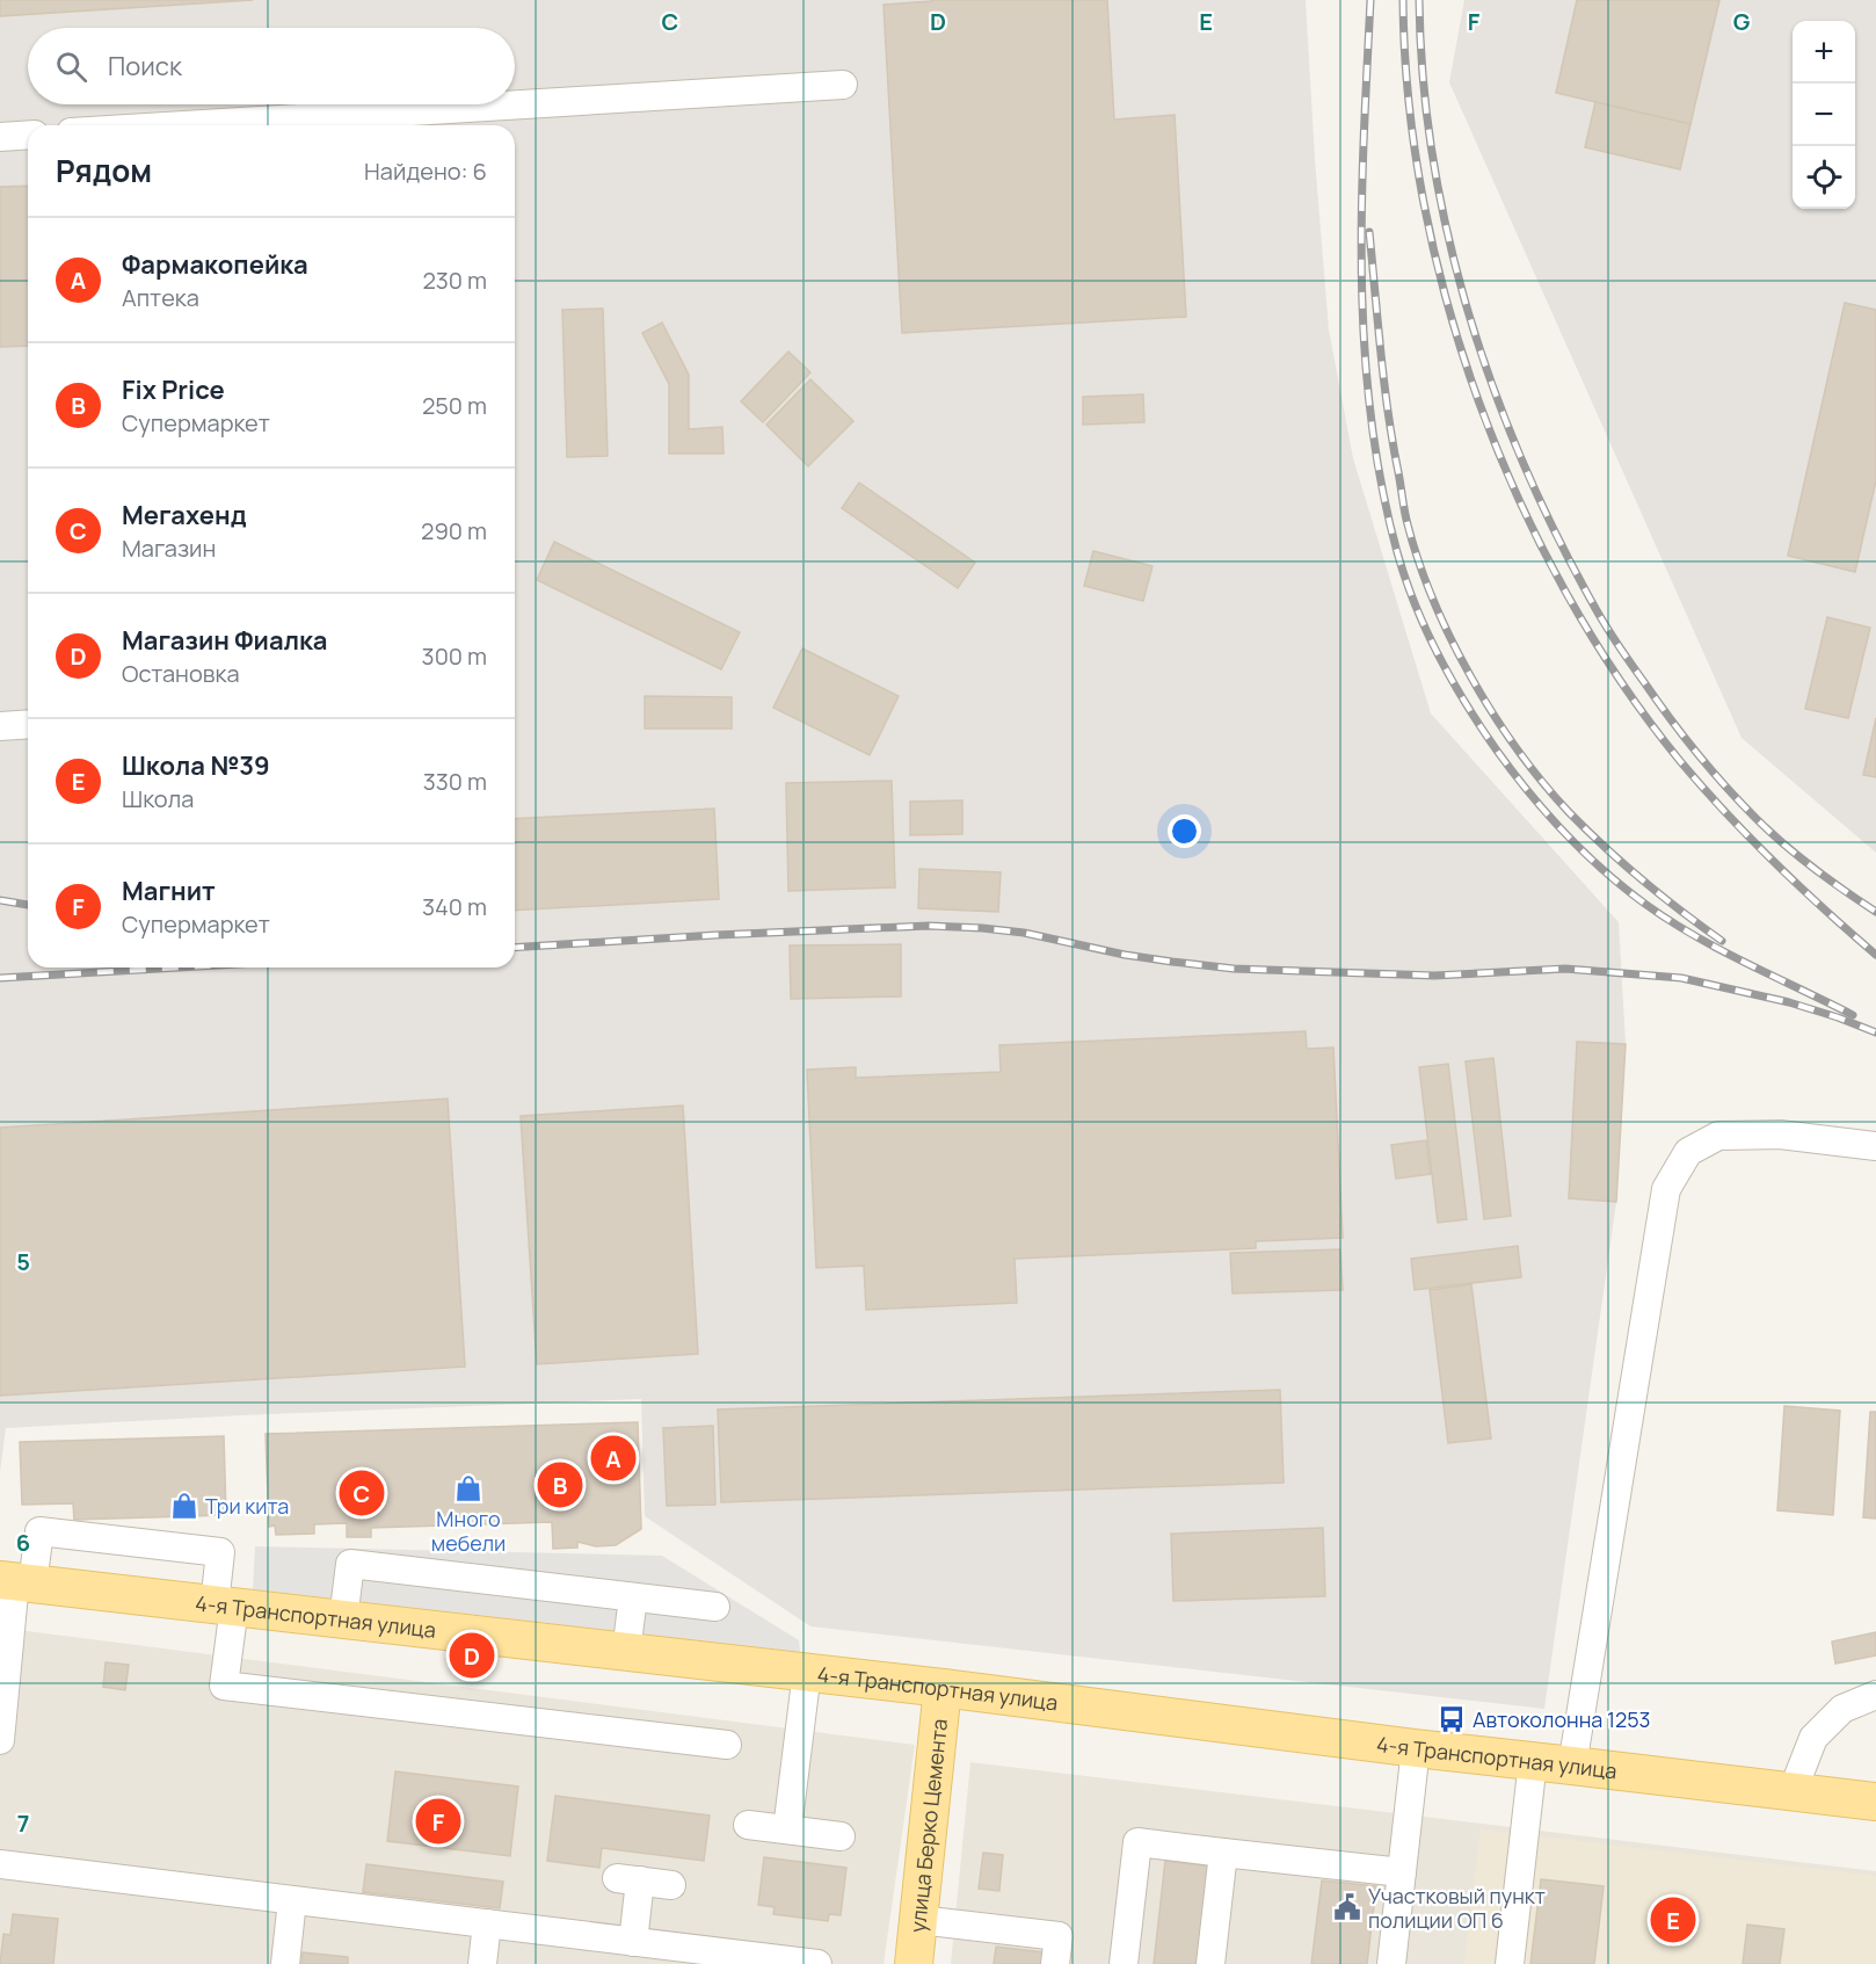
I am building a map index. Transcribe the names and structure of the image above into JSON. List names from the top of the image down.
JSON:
{
  "streets": {
    "main road": ["4-я Транспортная улица", "улица Берко Цемента"]
  },
  "crossings": [
    ["4-я Транспортная улица", "улица Берко Цемента"]
  ],
  "places": {
    "shop": ["Много мебели", "Три кита"],
    "bus stop": ["Автоколонна 1253"],
    "public building": ["Участковый пункт полиции ОП 6"]
  },
  "page": {
    "map_buttons": ["+", "−"],
    "search": "Поиск",
    "heading": ["Рядом", "Найдено: 6"],
    "list": [
      {
        "mark": "A",
        "name": "Фармакопейка",
        "note": "Аптека",
        "value": "230 m"
      },
      {
        "mark": "B",
        "name": "Fix Price",
        "note": "Супермаркет",
        "value": "250 m"
      },
      {
        "mark": "C",
        "name": "Мегахенд",
        "note": "Магазин",
        "value": "290 m"
      },
      {
        "mark": "D",
        "name": "Магазин Фиалка",
        "note": "Остановка",
        "value": "300 m"
      },
      {
        "mark": "E",
        "name": "Школа №39",
        "note": "Школа",
        "value": "330 m"
      },
      {
        "mark": "F",
        "name": "Магнит",
        "note": "Супермаркет",
        "value": "340 m"
      }
    ],
    "pins": [
      "A",
      "B",
      "C",
      "D",
      "F",
      "E"
    ]
  },
  "grid": {
    "columns": [
      "C",
      "D",
      "E",
      "F",
      "G"
    ],
    "rows": ["5", "6", "7"]
  }
}
